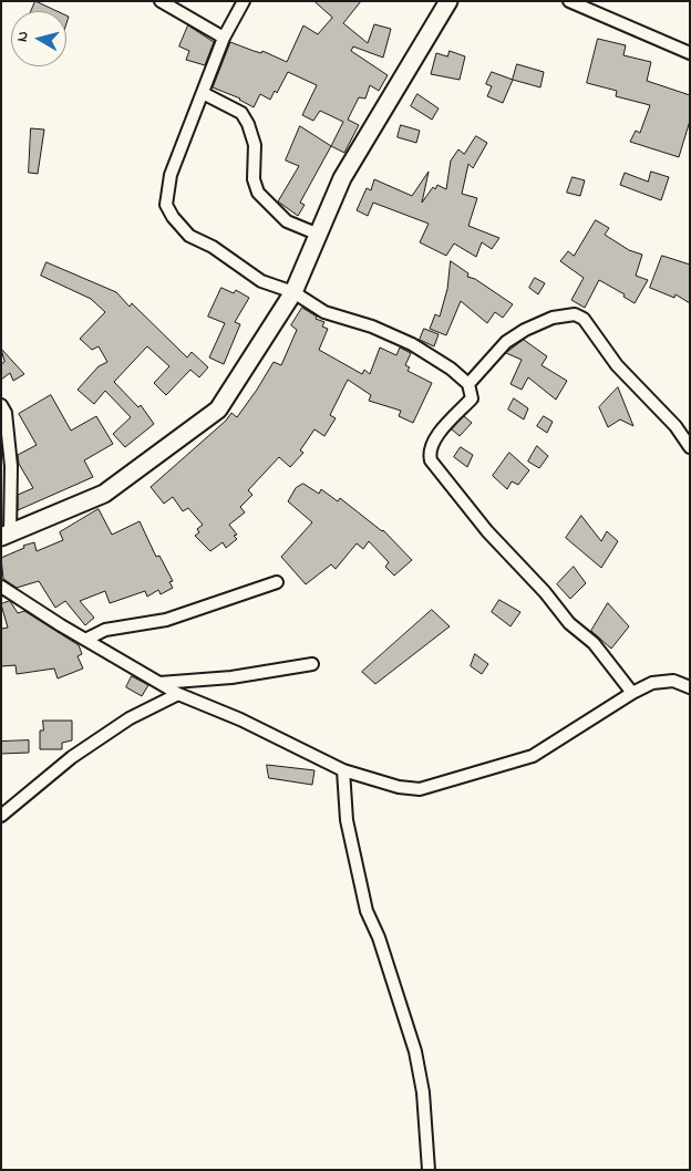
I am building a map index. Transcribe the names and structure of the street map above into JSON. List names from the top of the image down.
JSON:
{
  "north": "left"
}
